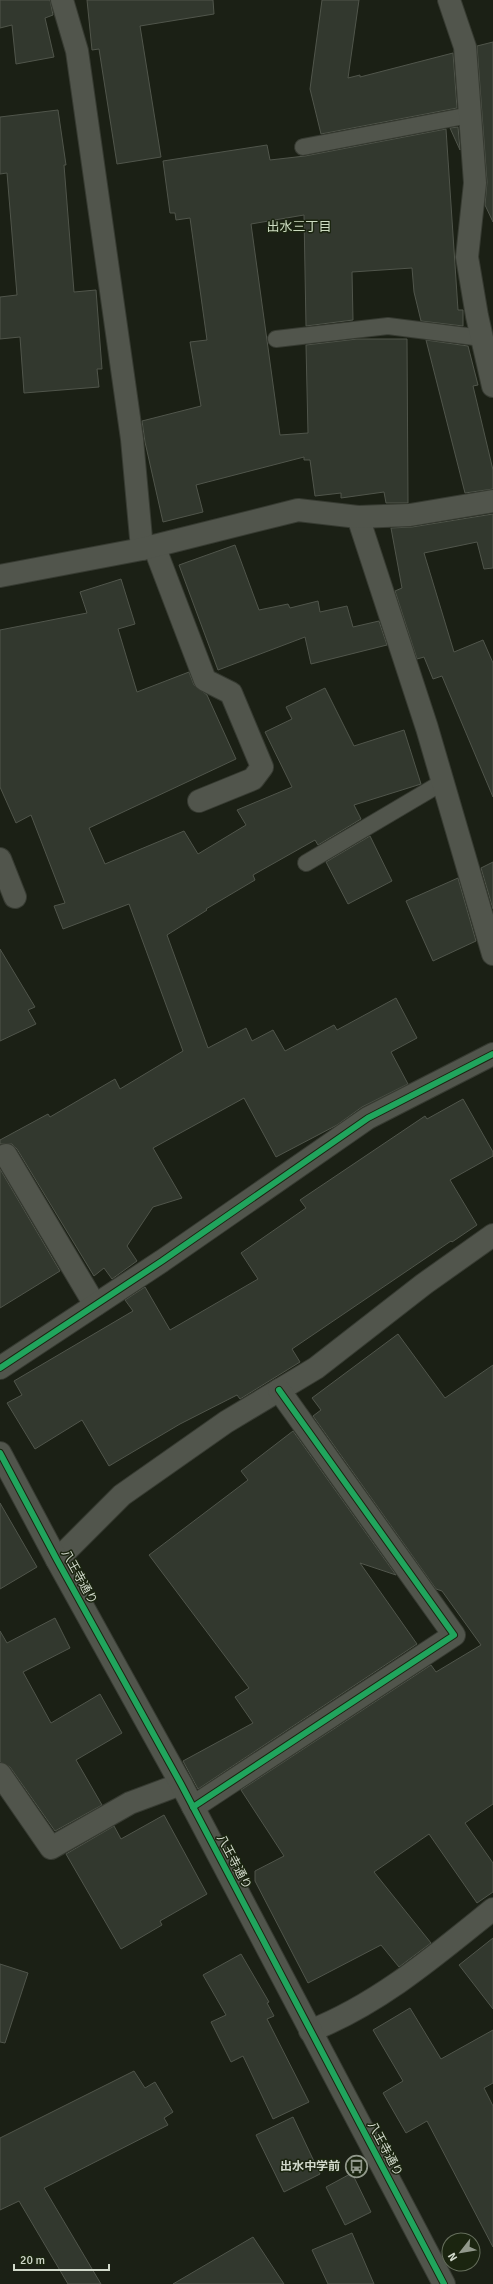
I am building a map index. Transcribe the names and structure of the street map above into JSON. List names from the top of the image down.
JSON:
{
  "streets": {
    "street": ["八王寺通り"]
  },
  "districts": ["出水三丁目"],
  "places": {
    "bus stop": ["出水中学前"]
  },
  "scale_bar": "20 m",
  "north": "bottom left"
}
